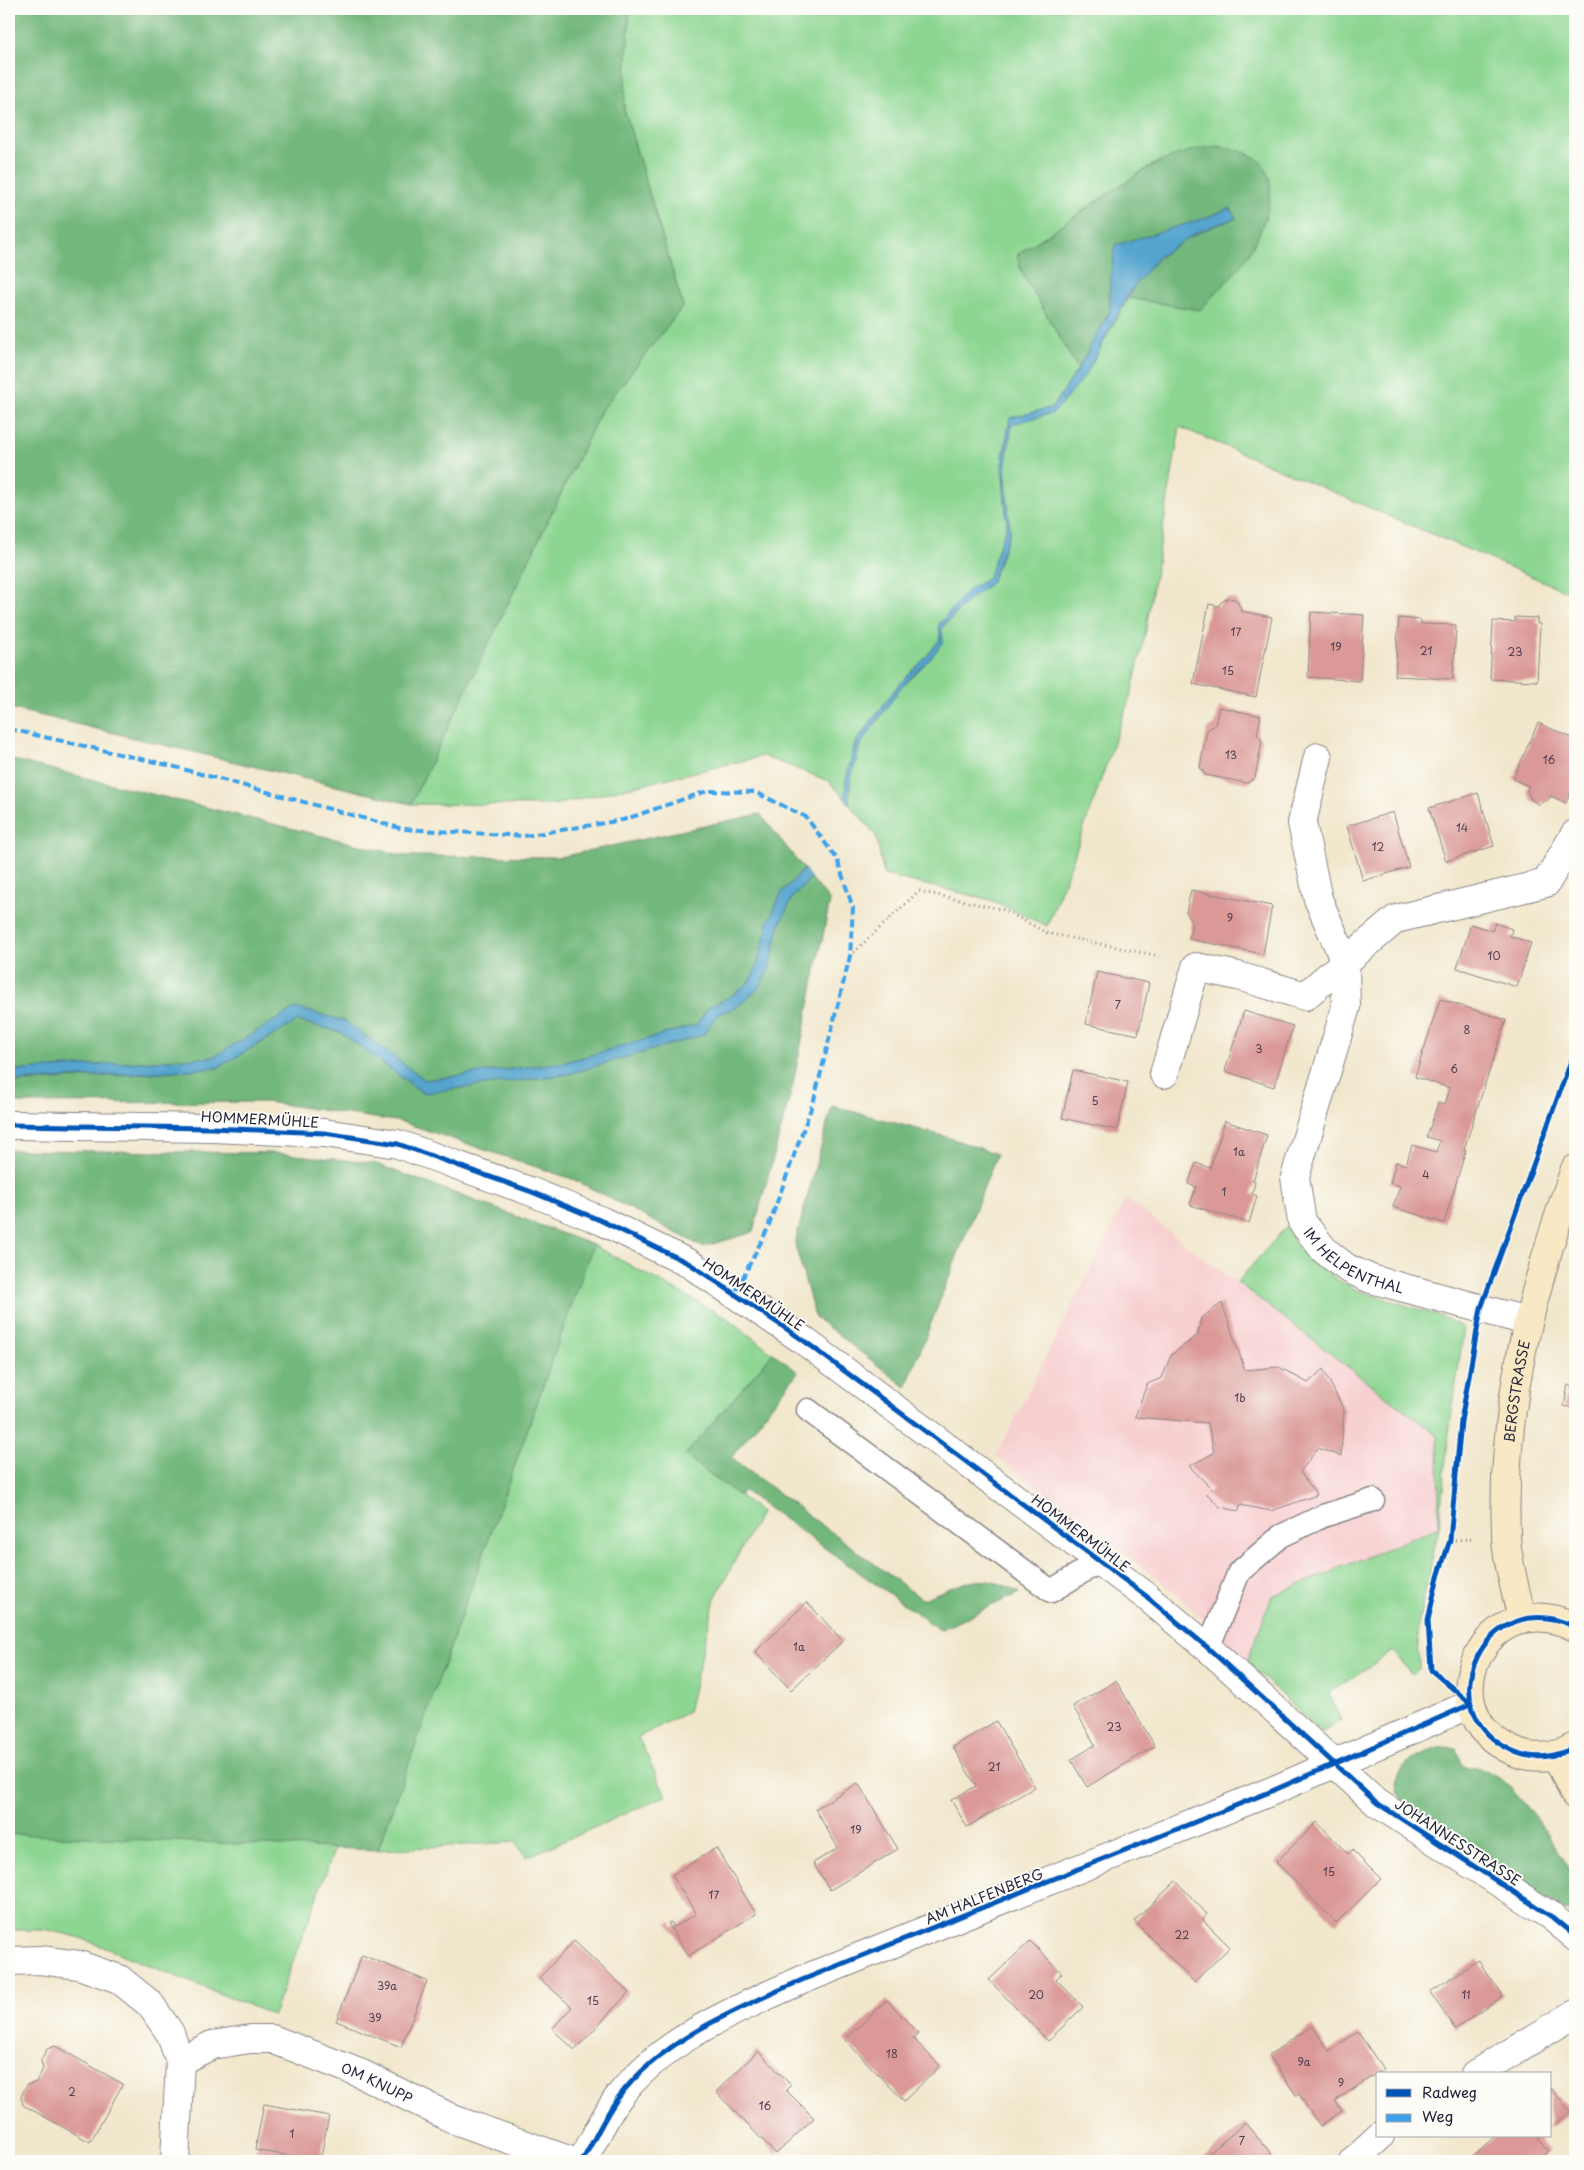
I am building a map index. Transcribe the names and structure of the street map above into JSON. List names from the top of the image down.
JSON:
{
  "streets": {
    "main road": ["BERGSTRASSE"],
    "street": [
      "HOMMERMÜHLE",
      "IM HELPENTHAL",
      "JOHANNESSTRASSE",
      "AM HALFENBERG",
      "OM KNUPP"
    ]
  },
  "crossings": [
    ["HOMMERMÜHLE", "JOHANNESSTRASSE"],
    ["HOMMERMÜHLE", "AM HALFENBERG"],
    ["IM HELPENTHAL", "BERGSTRASSE"],
    ["JOHANNESSTRASSE", "AM HALFENBERG"]
  ],
  "house_numbers": [
    "17",
    "19",
    "21",
    "23",
    "15",
    "13",
    "16",
    "14",
    "12",
    "9",
    "10",
    "7",
    "8",
    "3",
    "6",
    "5",
    "1a",
    "4",
    "1",
    "1b",
    "1a",
    "23",
    "21",
    "19",
    "15",
    "17",
    "22",
    "39a",
    "20",
    "11",
    "15",
    "39",
    "18",
    "9a",
    "9",
    "2",
    "16",
    "1",
    "7"
  ],
  "legend": ["Radweg", "Weg"]
}
